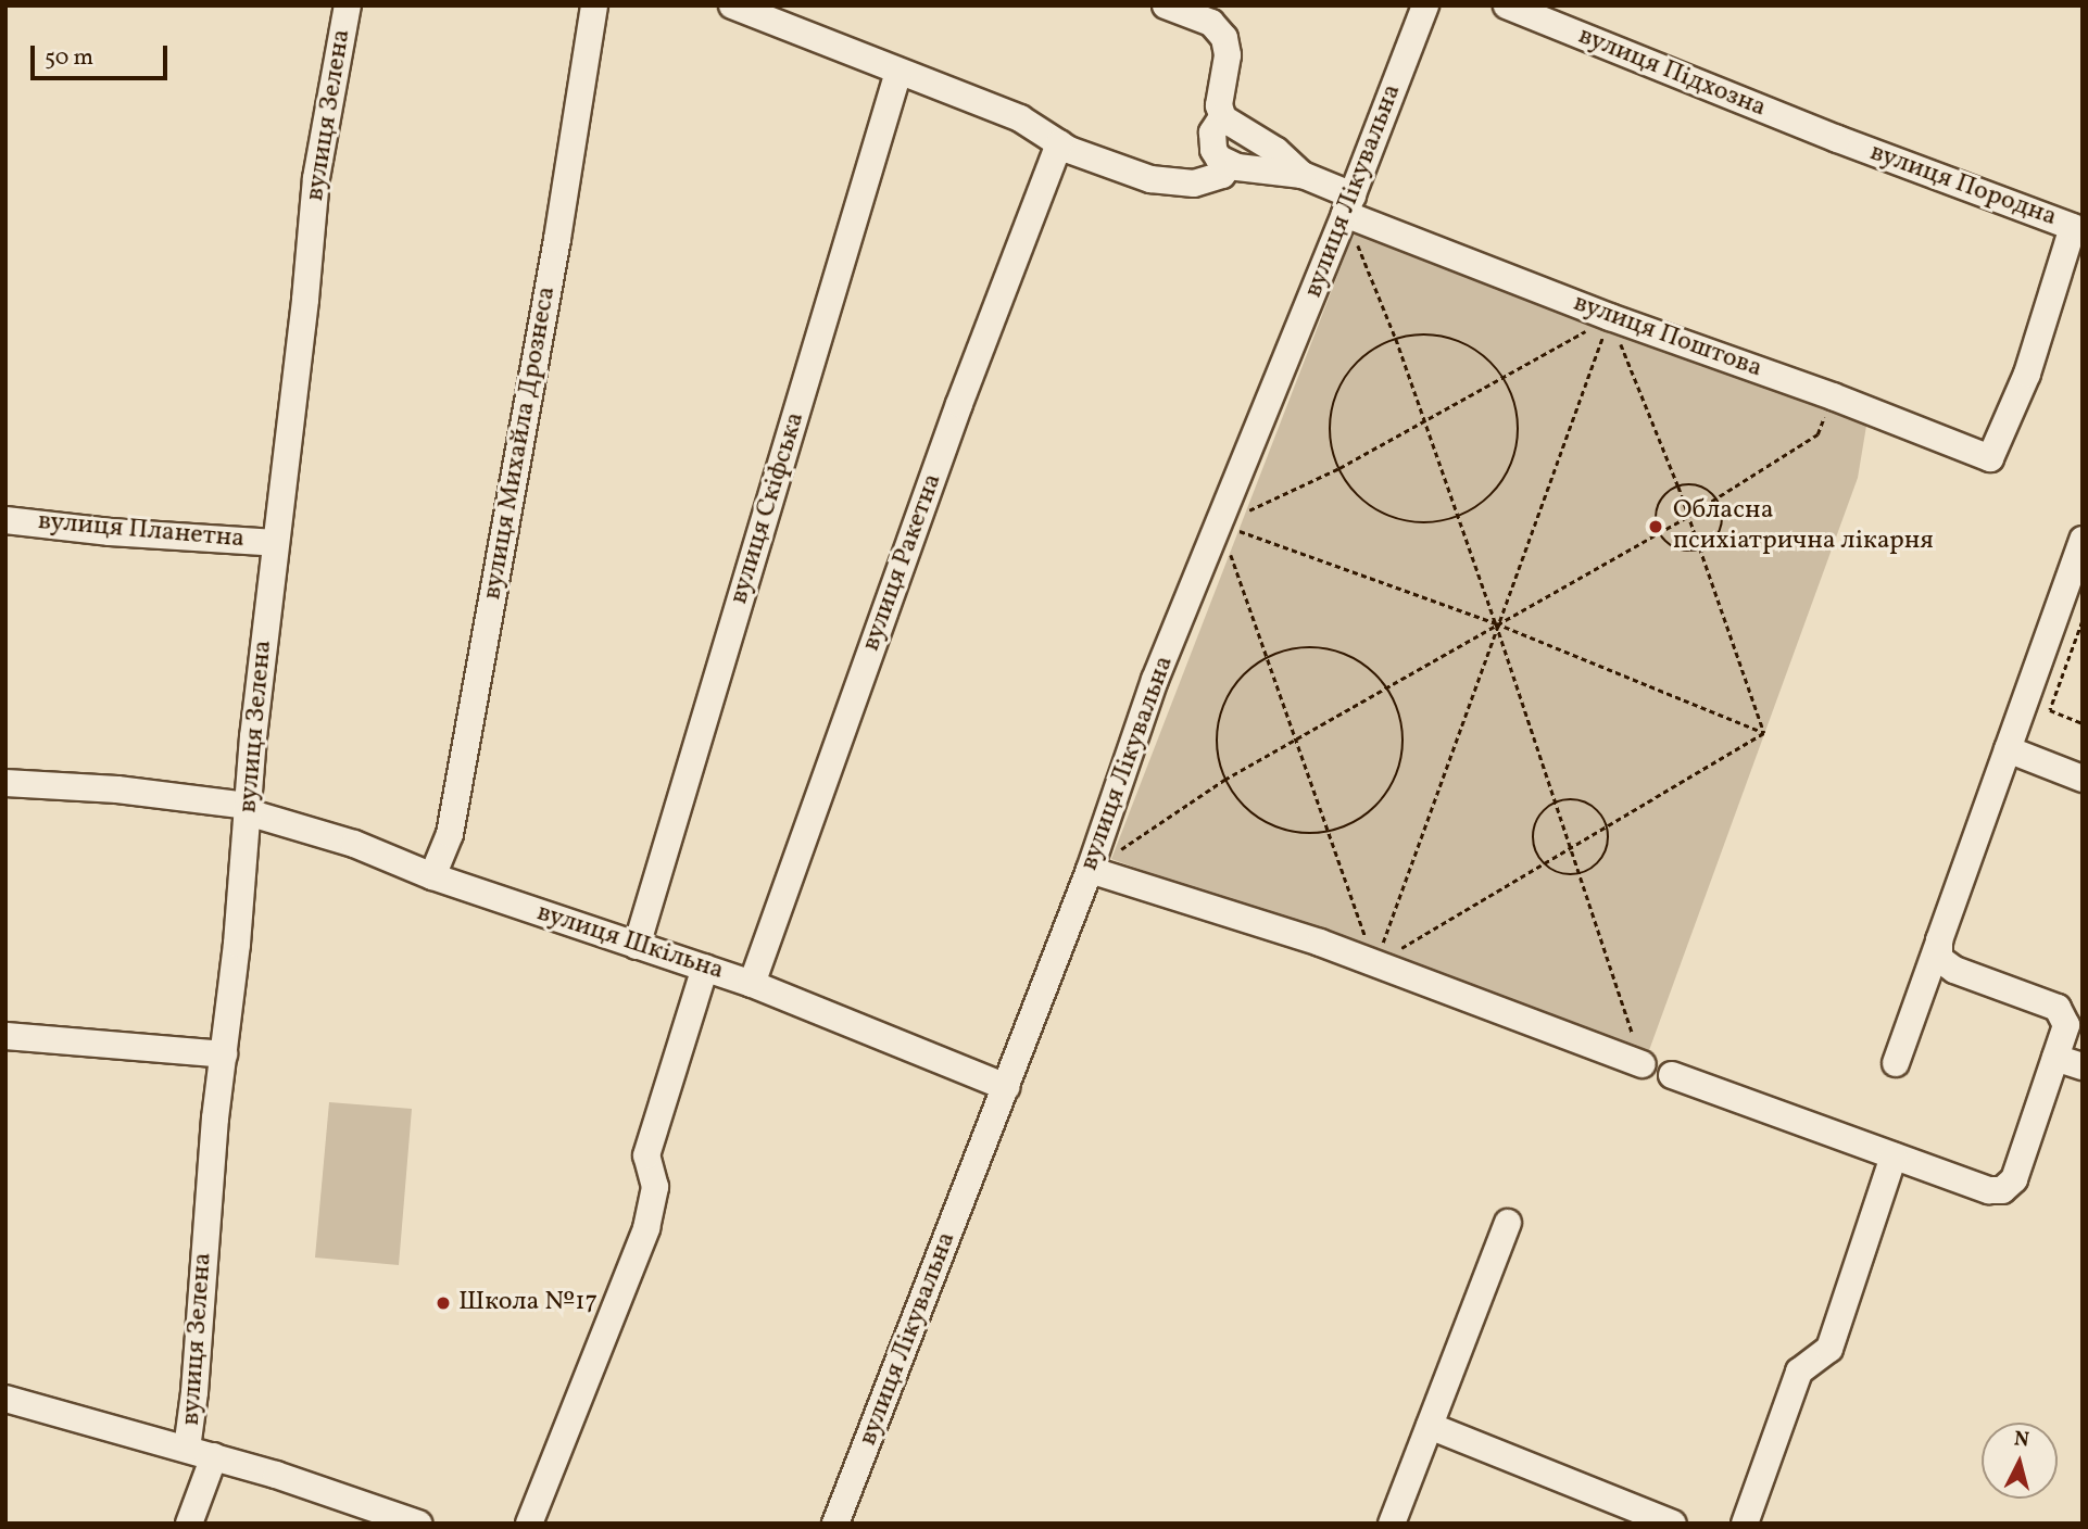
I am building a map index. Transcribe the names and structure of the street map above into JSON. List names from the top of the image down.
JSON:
{
  "streets": {
    "street": [
      "вулиця Підхозна",
      "вулиця Зелена",
      "вулиця Породна",
      "вулиця Лікувальна",
      "вулиця Поштова",
      "вулиця Михайла Дрознеса",
      "вулиця Скіфська",
      "вулиця Планетна",
      "вулиця Ракетна",
      "вулиця Шкільна"
    ]
  },
  "crossings": [
    ["вулиця Підхозна", "вулиця Породна"],
    ["вулиця Зелена", "вулиця Планетна"],
    ["вулиця Зелена", "вулиця Шкільна"],
    ["вулиця Породна", "вулиця Поштова"],
    ["вулиця Лікувальна", "вулиця Поштова"],
    ["вулиця Лікувальна", "вулиця Шкільна"],
    ["вулиця Михайла Дрознеса", "вулиця Шкільна"],
    ["вулиця Скіфська", "вулиця Шкільна"],
    ["вулиця Ракетна", "вулиця Шкільна"]
  ],
  "places": ["Обласна психіатрична лікарня", "Школа №17"],
  "scale_bar": "50 m",
  "north": "top"
}
